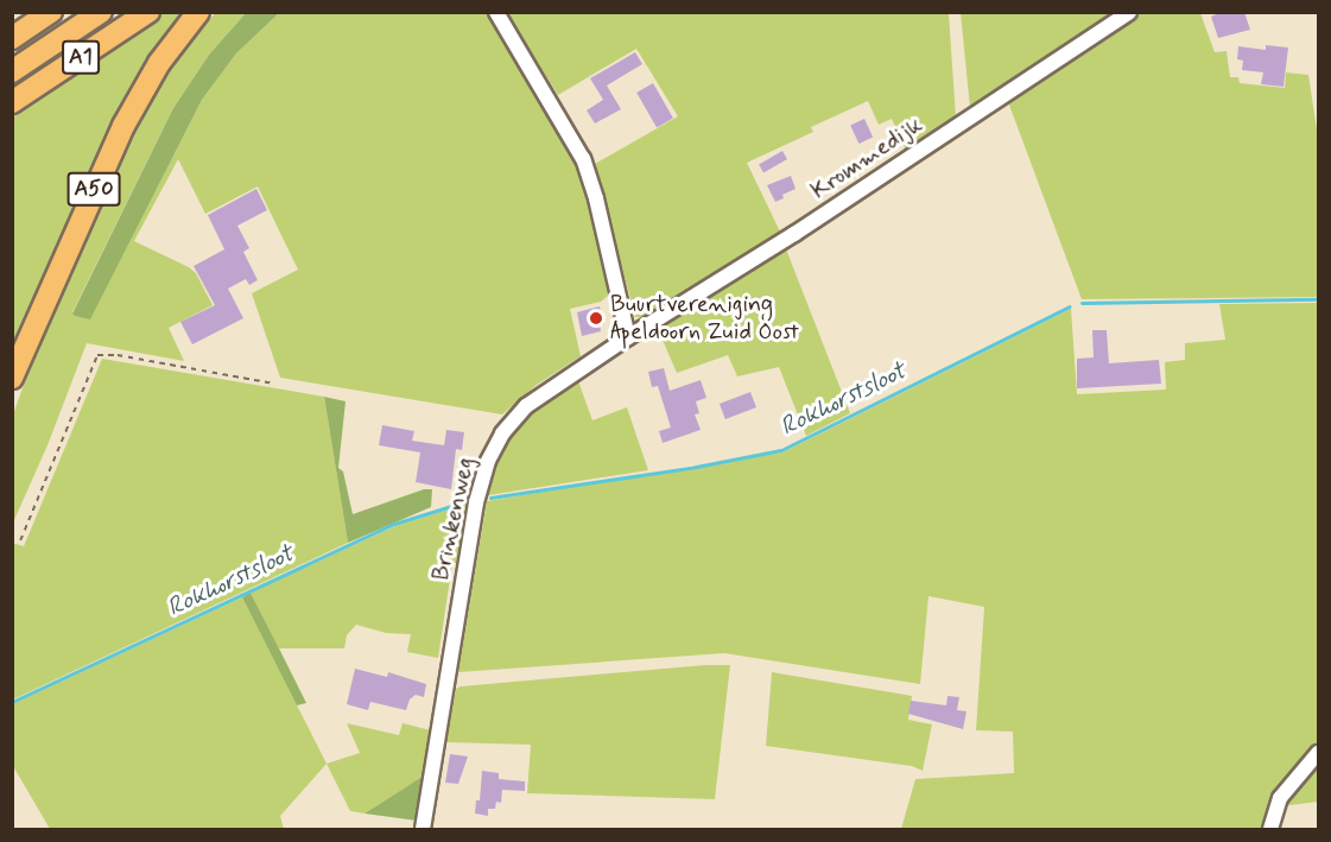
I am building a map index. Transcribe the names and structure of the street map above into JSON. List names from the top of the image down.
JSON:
{
  "streets": {
    "highway": ["A1", "A50"],
    "street": ["Krommedijk", "Brinkenweg"]
  },
  "crossings": [
    ["Krommedijk", "Brinkenweg"]
  ],
  "water": ["Rokhorstsloot"],
  "places": ["Buurtvereniging Apeldoorn Zuid Oost"]
}
